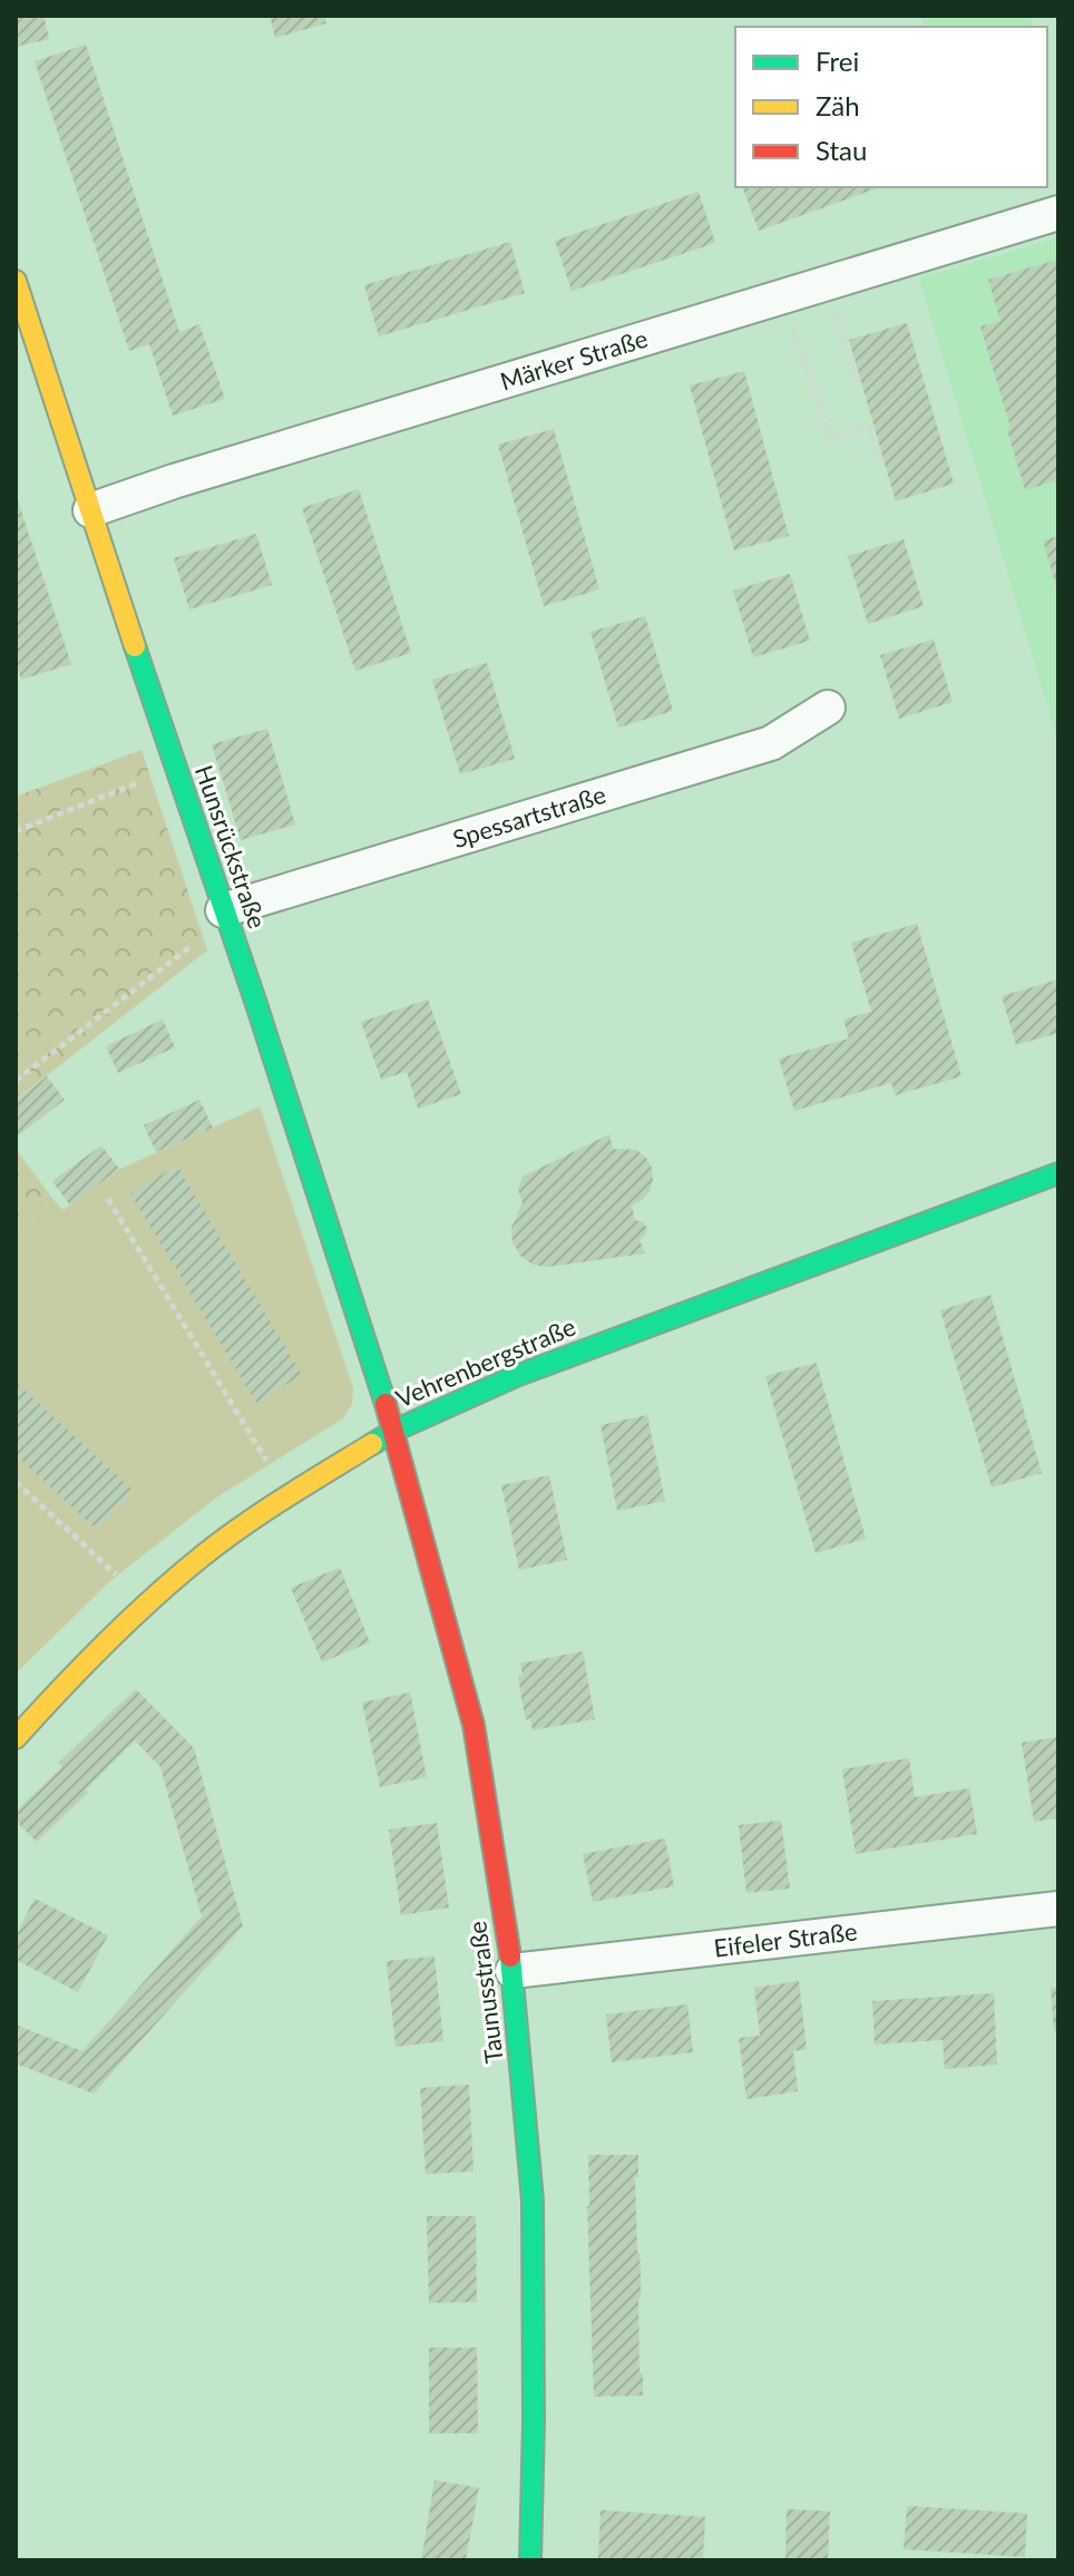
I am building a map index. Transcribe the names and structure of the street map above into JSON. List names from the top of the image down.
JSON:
{
  "streets": {
    "street": [
      "Märker Straße",
      "Spessartstraße",
      "Hunsrückstraße",
      "Vehrenbergstraße",
      "Eifeler Straße",
      "Taunusstraße"
    ]
  },
  "crossings": [
    ["Märker Straße", "Hunsrückstraße"],
    ["Spessartstraße", "Hunsrückstraße"],
    ["Hunsrückstraße", "Vehrenbergstraße"],
    ["Hunsrückstraße", "Taunusstraße"],
    ["Vehrenbergstraße", "Taunusstraße"],
    ["Eifeler Straße", "Taunusstraße"]
  ],
  "legend": ["Frei", "Zäh", "Stau"]
}
